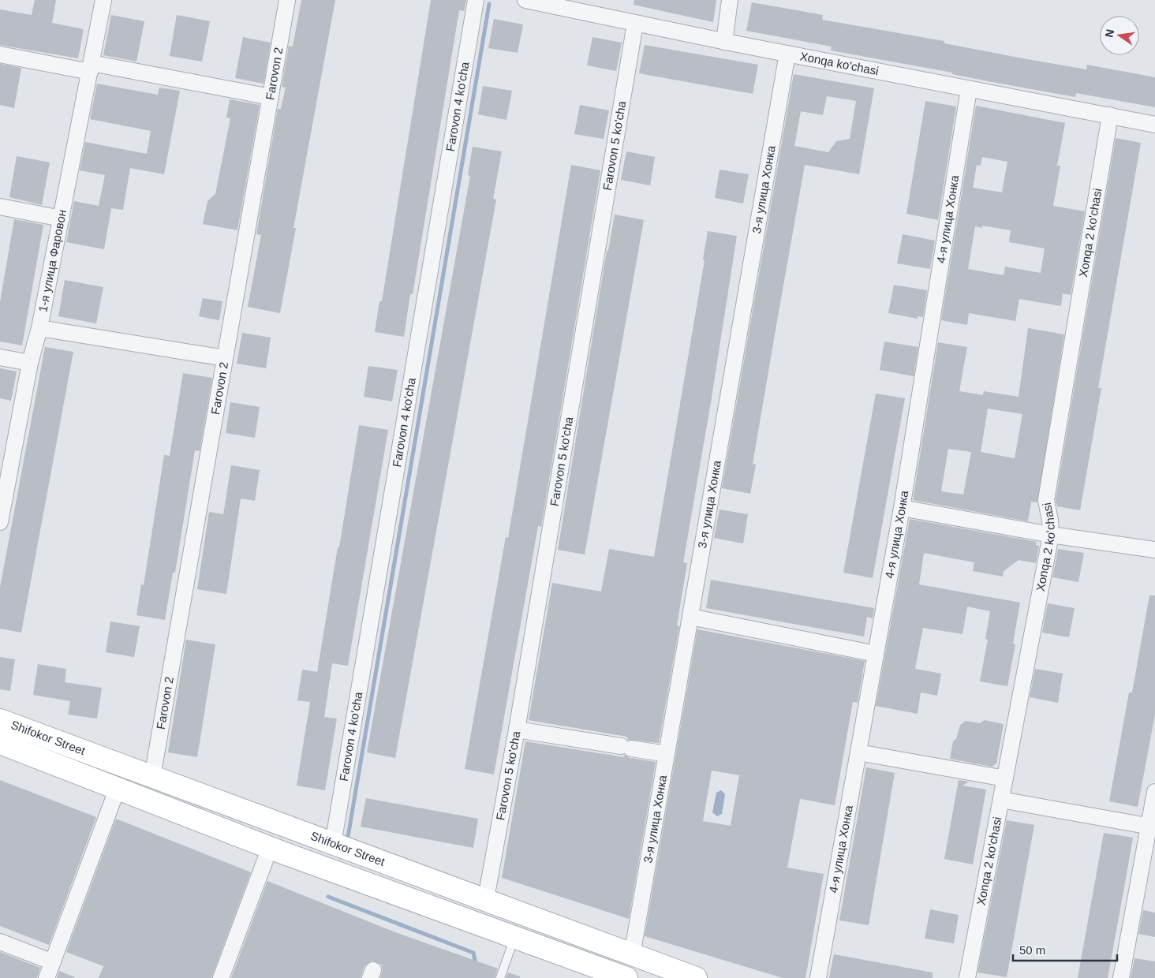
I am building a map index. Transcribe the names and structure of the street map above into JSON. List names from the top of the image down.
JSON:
{
  "streets": {
    "main road": ["Shifokor Street"],
    "street": [
      "Xonqa ko'chasi",
      "Farovon 2",
      "Farovon 4 ko'cha",
      "Farovon 5 ko'cha",
      "3-я улица Хонка",
      "4-я улица Хонка",
      "Xonqa 2 ko'chasi",
      "1-я улица Фаровон"
    ]
  },
  "crossings": [
    ["Xonqa ko'chasi", "Farovon 5 ko'cha"],
    ["Xonqa ko'chasi", "3-я улица Хонка"],
    ["Xonqa ko'chasi", "4-я улица Хонка"],
    ["Xonqa ko'chasi", "Xonqa 2 ko'chasi"],
    ["Farovon 2", "Shifokor Street"],
    ["Farovon 4 ko'cha", "Shifokor Street"],
    ["Farovon 5 ko'cha", "Shifokor Street"],
    ["3-я улица Хонка", "Shifokor Street"]
  ],
  "scale_bar": "50 m",
  "north": "left"
}
